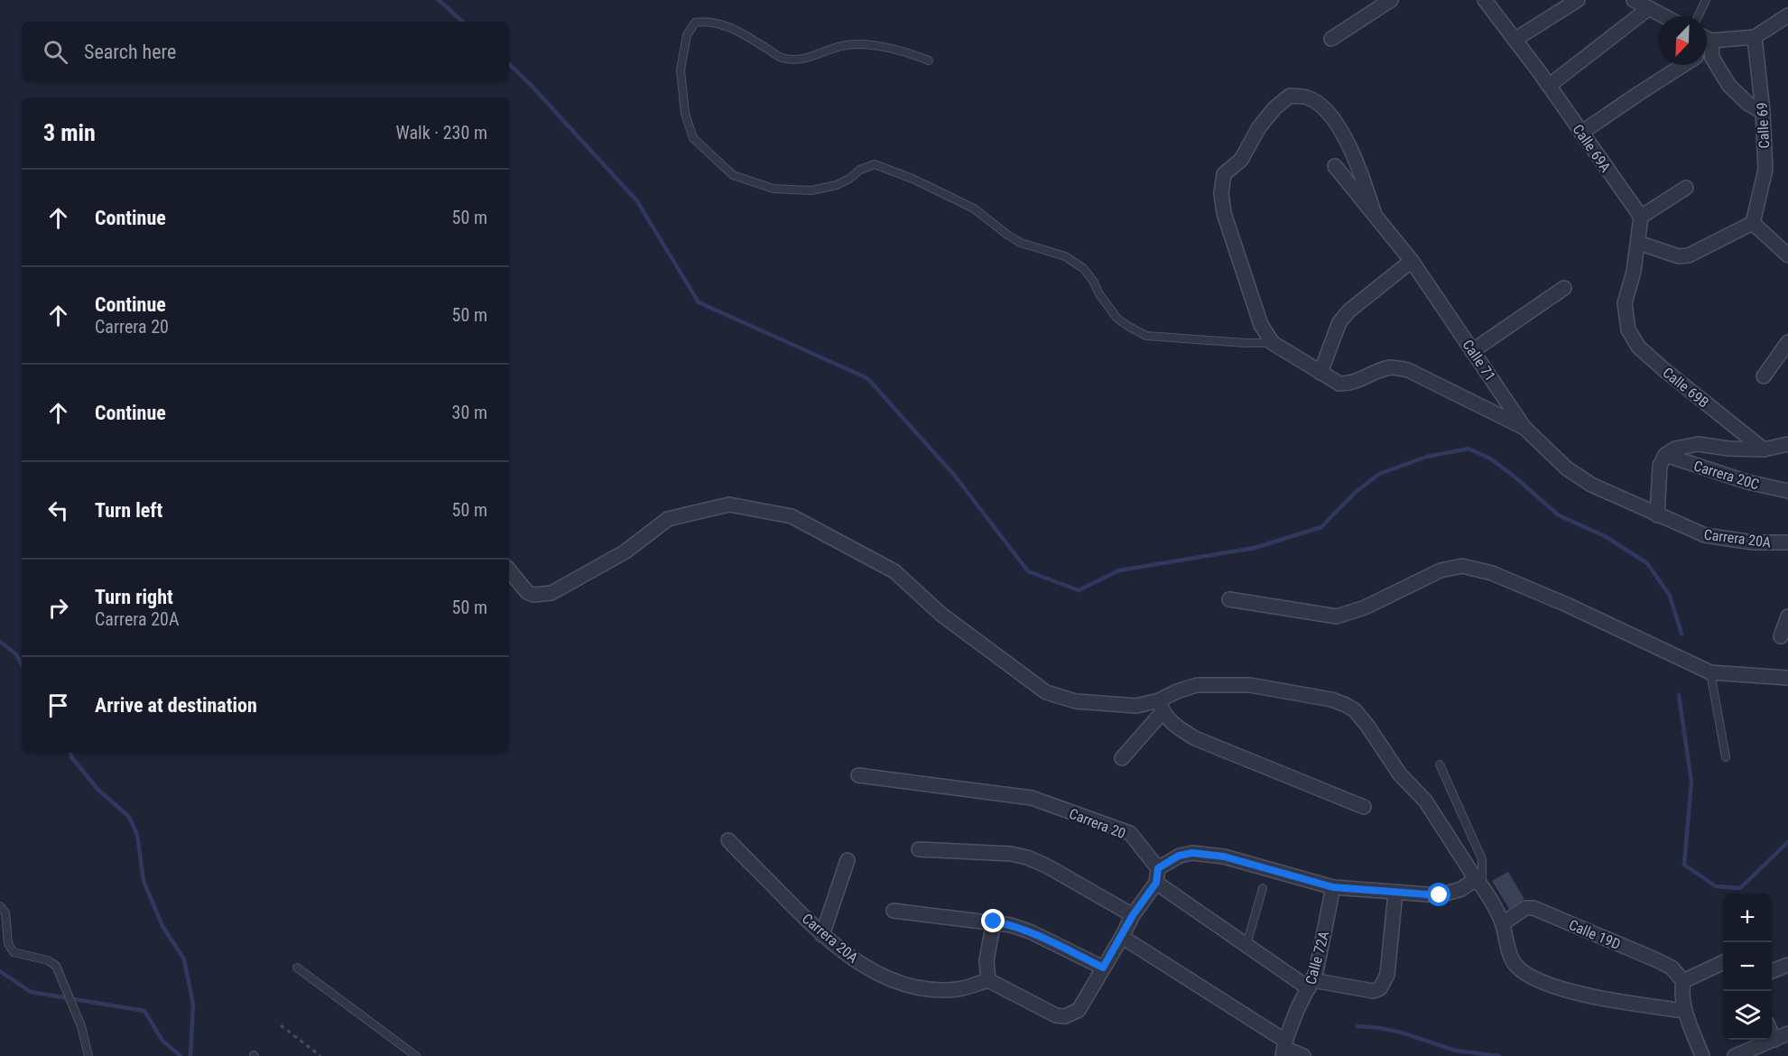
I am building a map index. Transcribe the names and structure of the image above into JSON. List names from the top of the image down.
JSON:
{
  "streets": {
    "street": [
      "Calle 69",
      "Calle 69A",
      "Calle 71",
      "Calle 69B",
      "Carrera 20C",
      "Carrera 20A",
      "Carrera 20",
      "Calle 19D",
      "Calle 72A"
    ]
  },
  "crossings": [
    ["Calle 71", "Carrera 20A"]
  ],
  "north": "bottom left",
  "page": {
    "search": "Search here",
    "heading": ["3 min", "Walk · 230 m"],
    "list": [
      ["Continue", "50 m"],
      ["Continue", "Carrera 20", "50 m"],
      ["Continue", "30 m"],
      ["Turn left", "50 m"],
      ["Turn right", "Carrera 20A", "50 m"],
      "Arrive at destination"
    ],
    "map_buttons": ["+", "−"]
  }
}
